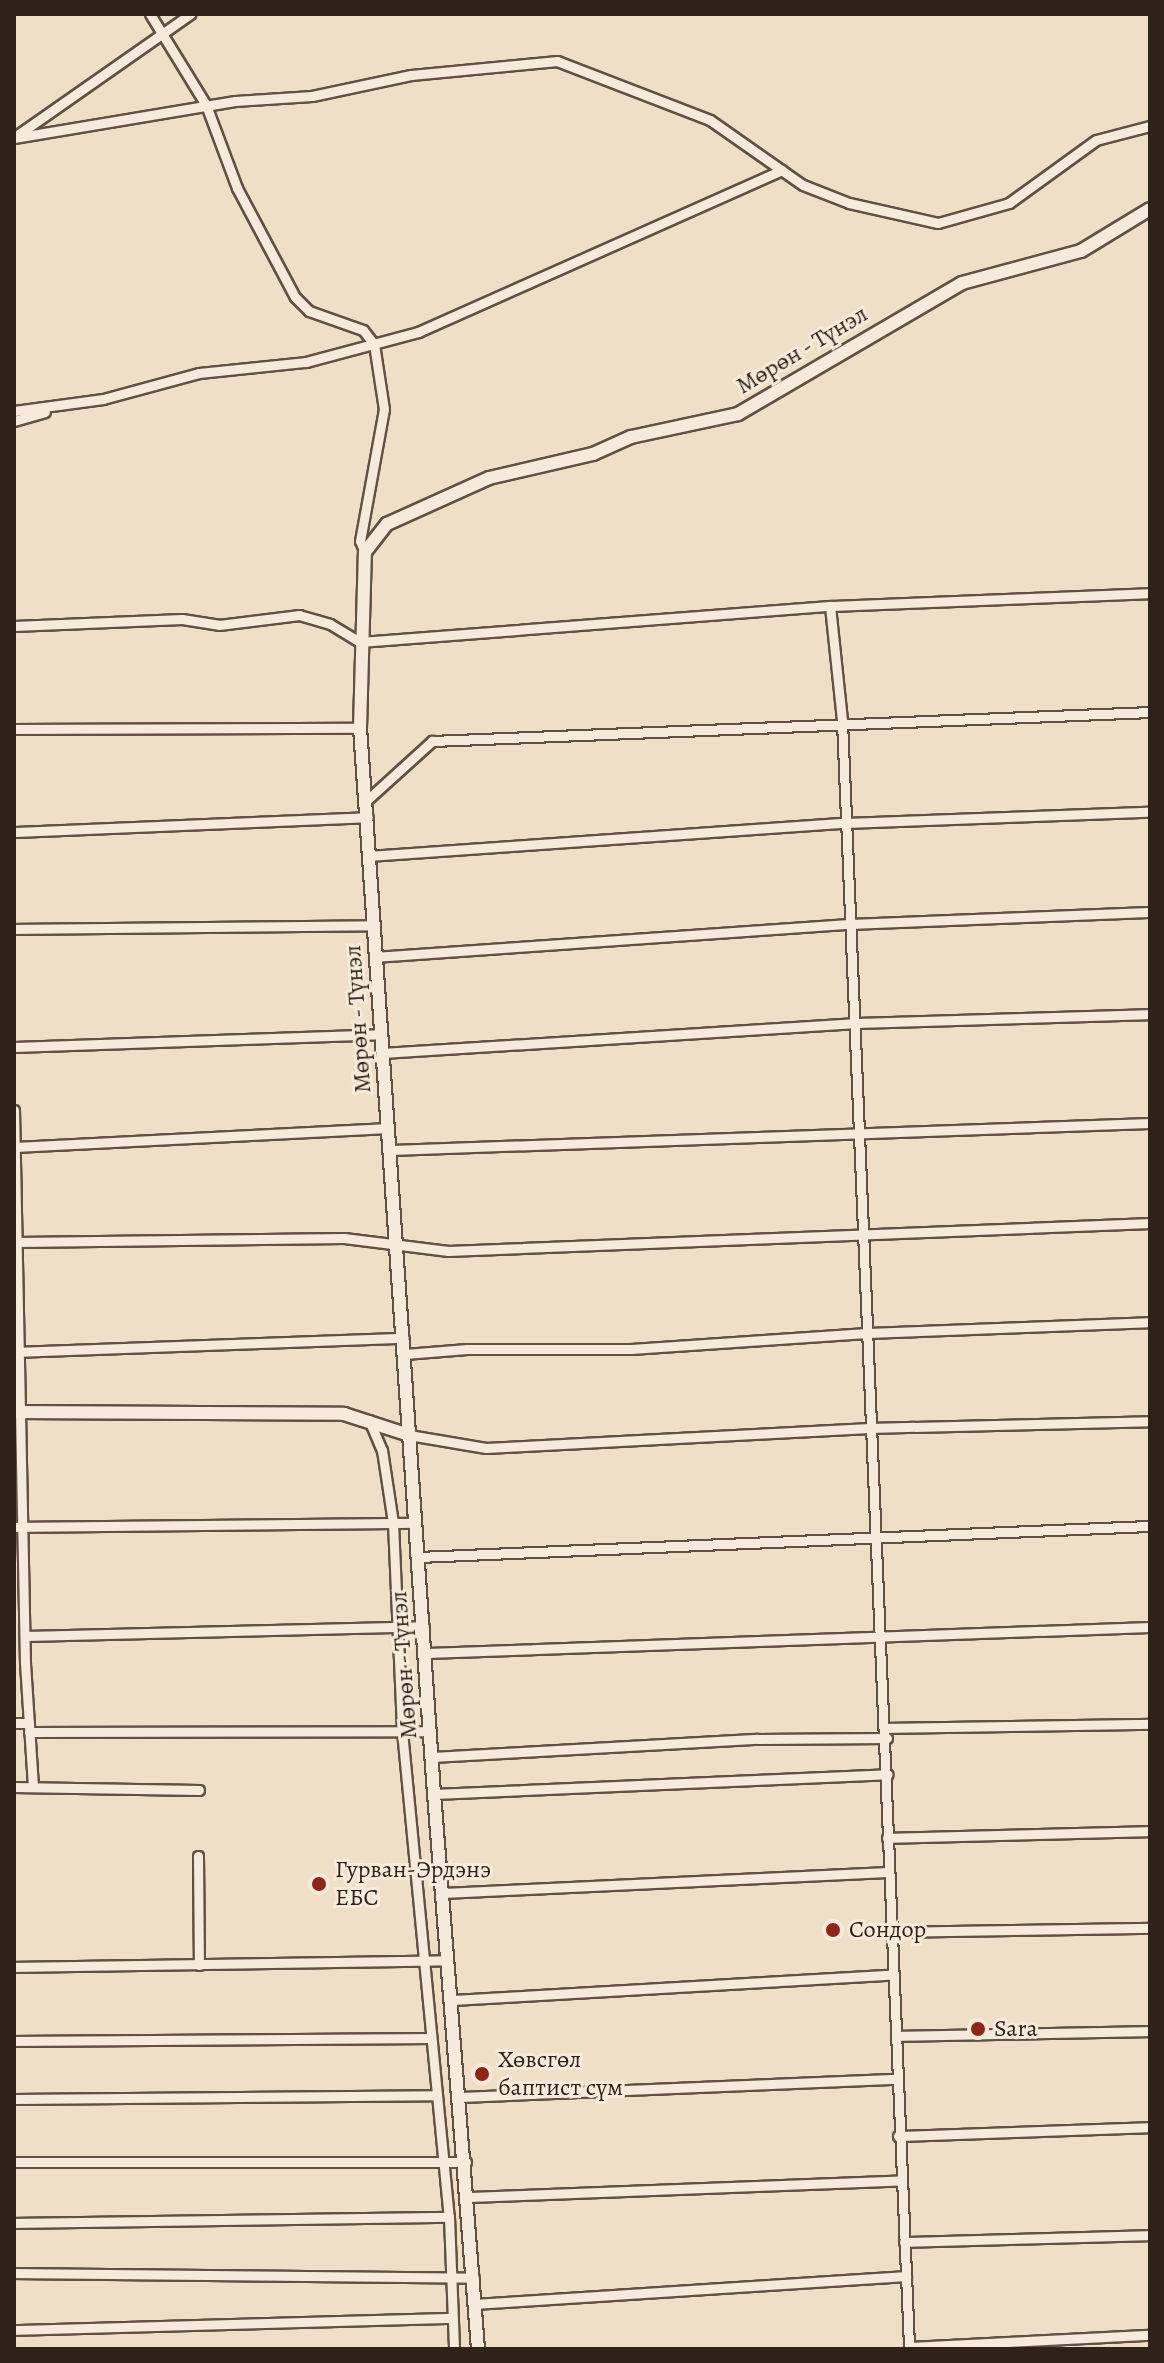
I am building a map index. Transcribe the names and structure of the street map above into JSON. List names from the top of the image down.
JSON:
{
  "streets": {
    "street": ["Мөрөн - Түнэл"]
  },
  "places": [
    "Гурван-Эрдэнэ ЕБС",
    "Сондор",
    "Sara",
    "Хөвсгөл баптист сүм"
  ]
}
